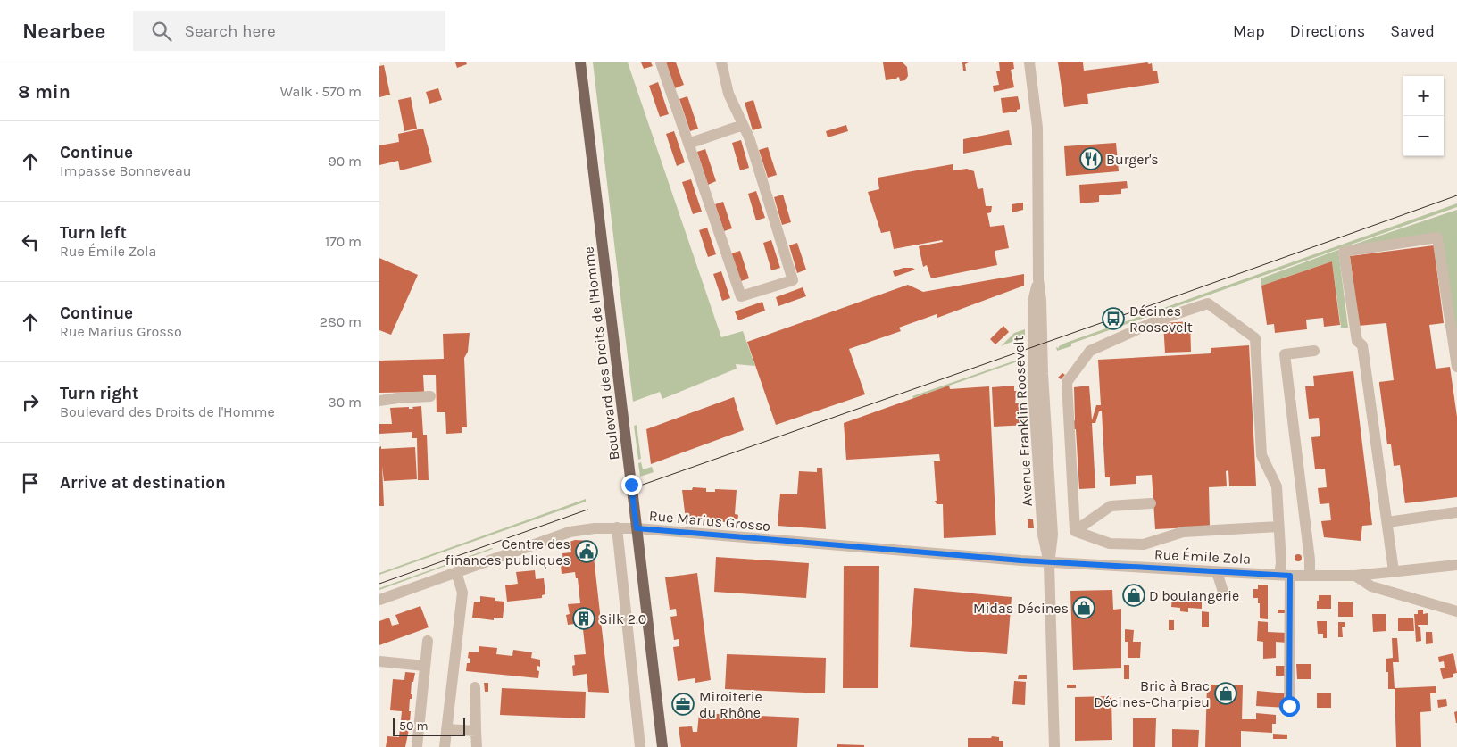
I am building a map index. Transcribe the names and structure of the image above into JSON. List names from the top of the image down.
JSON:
{
  "streets": {
    "main road": ["Boulevard des Droits de l'Homme"],
    "street": ["Avenue Franklin Roosevelt", "Rue Marius Grosso", "Rue Émile Zola"]
  },
  "crossings": [
    ["Boulevard des Droits de l'Homme", "Rue Marius Grosso"],
    ["Avenue Franklin Roosevelt", "Rue Marius Grosso"],
    ["Avenue Franklin Roosevelt", "Rue Émile Zola"],
    ["Rue Marius Grosso", "Rue Émile Zola"]
  ],
  "places": {
    "restaurant": ["Burger's"],
    "bus stop": ["Décines Roosevelt"],
    "public building": ["Centre des finances publiques"],
    "shop": ["D boulangerie", "Midas Décines", "Bric à Brac Décines-Charpieu"],
    "building": ["Silk 2.0"],
    "office": ["Miroiterie du Rhône"]
  },
  "scale_bar": "50 m",
  "page": {
    "header": "Nearbee",
    "search": "Search here",
    "nav": ["Map", "Directions", "Saved"],
    "heading": ["8 min", "Walk · 570 m"],
    "map_buttons": ["+", "−"],
    "list": [
      ["Continue", "Impasse Bonneveau", "90 m"],
      ["Turn left", "Rue Émile Zola", "170 m"],
      ["Continue", "Rue Marius Grosso", "280 m"],
      ["Turn right", "Boulevard des Droits de l'Homme", "30 m"],
      "Arrive at destination"
    ],
    "scale": "50 m"
  }
}
